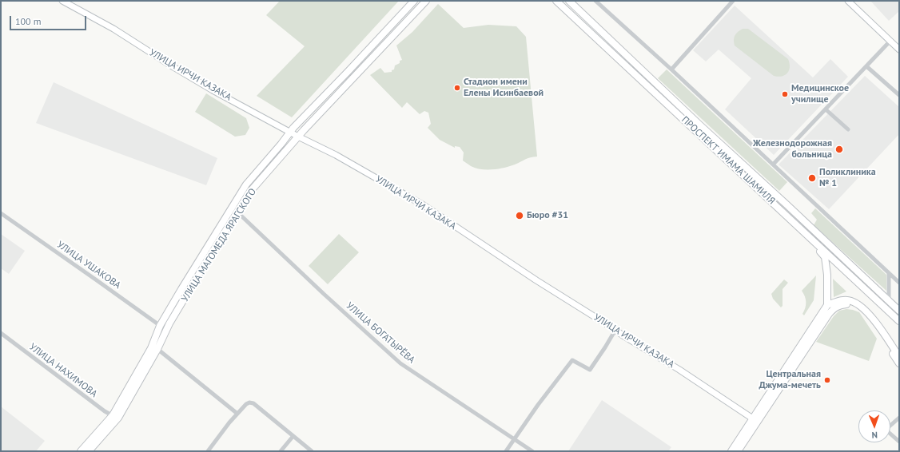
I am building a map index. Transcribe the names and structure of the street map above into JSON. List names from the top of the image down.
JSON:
{
  "streets": {
    "main road": ["УЛИЦА ИРЧИ КАЗАКА", "ПРОСПЕКТ ИМАМА ШАМИЛЯ", "УЛИЦА МАГОМЕДА ЯРАГСКОГО"],
    "street": ["УЛИЦА УШАКОВА", "УЛИЦА БОГАТЫРЁВА", "УЛИЦА НАХИМОВА"]
  },
  "crossings": [
    ["УЛИЦА ИРЧИ КАЗАКА", "УЛИЦА МАГОМЕДА ЯРАГСКОГО"],
    ["УЛИЦА МАГОМЕДА ЯРАГСКОГО", "УЛИЦА УШАКОВА"],
    ["УЛИЦА МАГОМЕДА ЯРАГСКОГО", "УЛИЦА БОГАТЫРЁВА"],
    ["УЛИЦА МАГОМЕДА ЯРАГСКОГО", "УЛИЦА НАХИМОВА"]
  ],
  "places": [
    "Стадион имени Елены Исинбаевой",
    "Медицинское училище",
    "Железнодорожная больница",
    "Поликлиника № 1",
    "Бюро #31",
    "Центральная Джума-мечеть"
  ],
  "scale_bar": "100 m",
  "north": "bottom"
}
